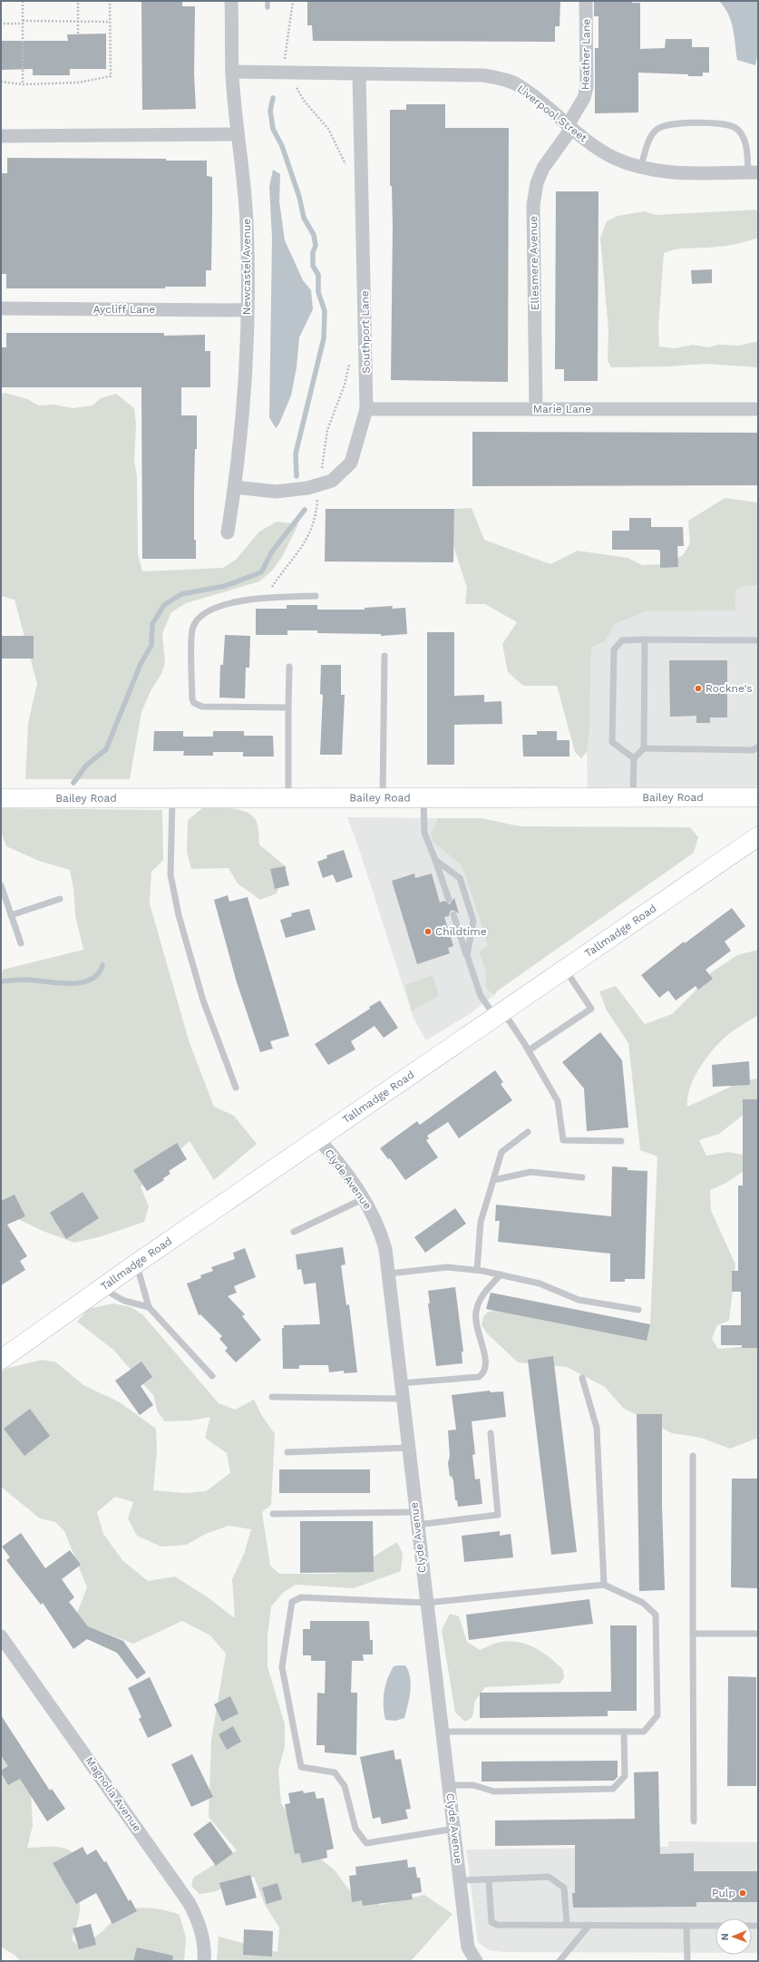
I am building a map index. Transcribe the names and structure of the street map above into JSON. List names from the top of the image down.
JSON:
{
  "streets": {
    "street": [
      "Heather Lane",
      "Liverpool Street",
      "Ellesmere Avenue",
      "Newcastel Avenue",
      "Aycliff Lane",
      "Southport Lane",
      "Marie Lane",
      "Bailey Road",
      "Tallmadge Road",
      "Clyde Avenue",
      "Magnolia Avenue"
    ]
  },
  "crossings": [
    ["Heather Lane", "Liverpool Street"],
    ["Heather Lane", "Ellesmere Avenue"],
    ["Liverpool Street", "Ellesmere Avenue"],
    ["Liverpool Street", "Newcastel Avenue"],
    ["Liverpool Street", "Southport Lane"],
    ["Ellesmere Avenue", "Marie Lane"],
    ["Newcastel Avenue", "Aycliff Lane"],
    ["Newcastel Avenue", "Southport Lane"],
    ["Southport Lane", "Marie Lane"],
    ["Tallmadge Road", "Clyde Avenue"]
  ],
  "places": ["Rockne's", "Childtime", "Pulp"],
  "north": "left"
}
